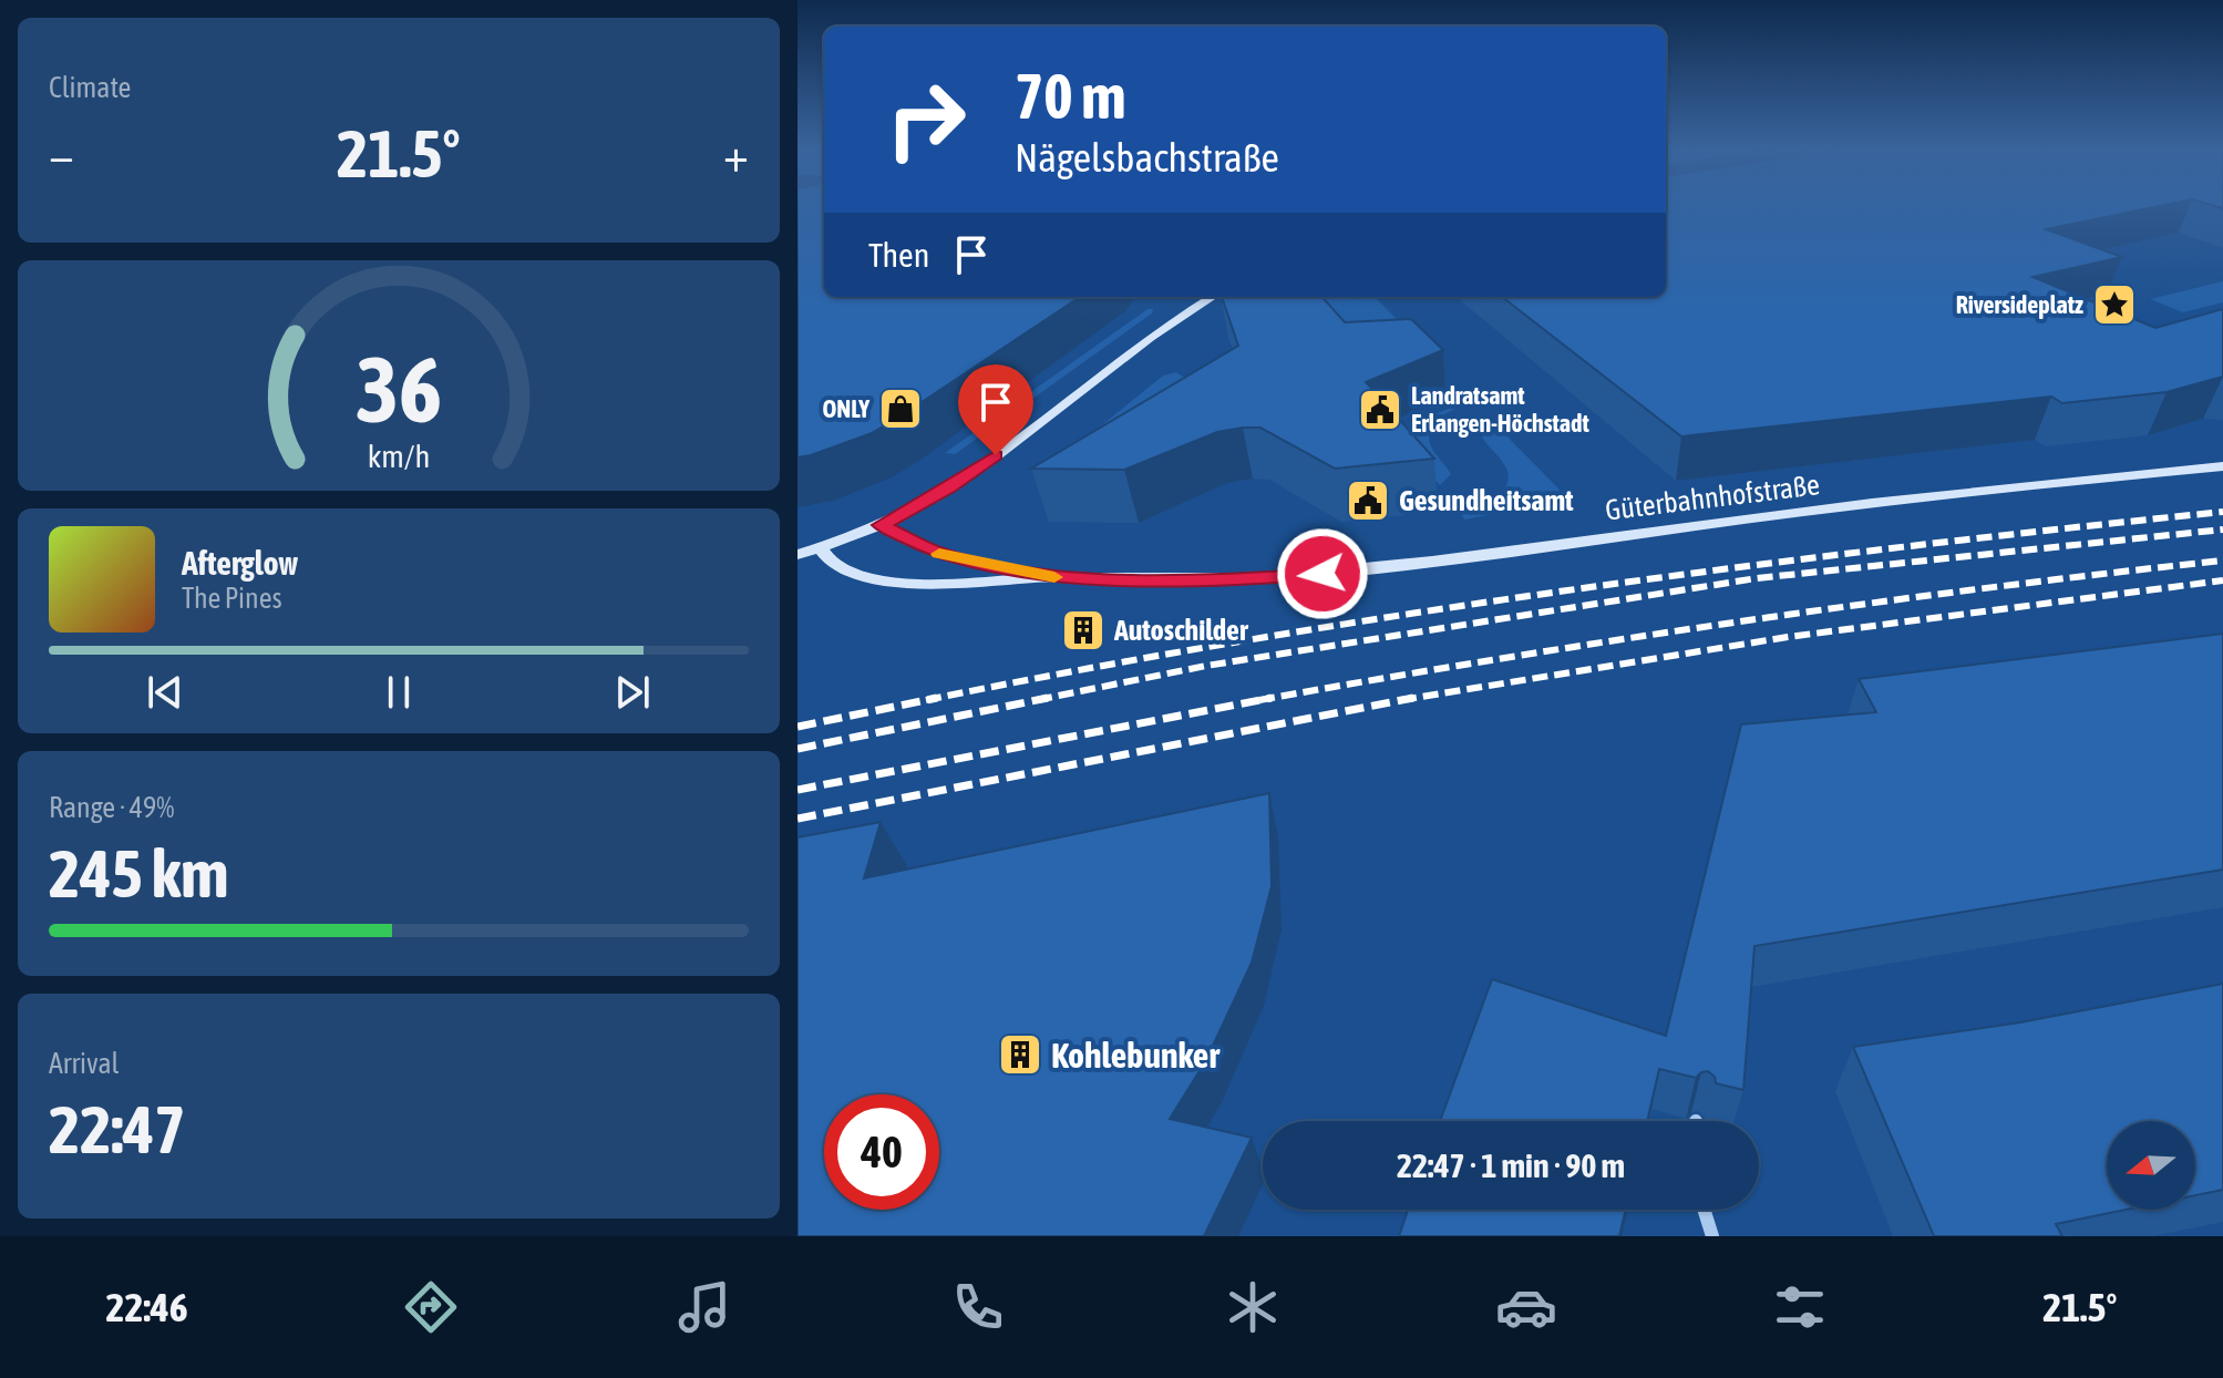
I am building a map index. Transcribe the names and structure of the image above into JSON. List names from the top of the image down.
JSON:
{
  "streets": {
    "street": ["Güterbahnhofstraße"]
  },
  "places": {
    "place": ["Riversideplatz"],
    "shop": ["ONLY"],
    "public building": ["Landratsamt Erlangen-Höchstadt", "Gesundheitsamt"],
    "building": ["Autoschilder", "Kohlebunker"]
  },
  "north": "left",
  "page": {
    "tile": [
      "Climate",
      ["Range · 49%", "245 km"],
      ["Arrival", "22:47"]
    ],
    "turn": ["70 m", "Nägelsbachstraße"],
    "heat": ["−", "21.5°", "+"],
    "then": "Then",
    "song": ["Afterglow", "The Pines"],
    "limit": "40",
    "trip": "22:47 · 1 min · 90 m",
    "tabs": ["22:46", "21.5°"],
    "gauge": ["36", "km/h"]
  }
}
